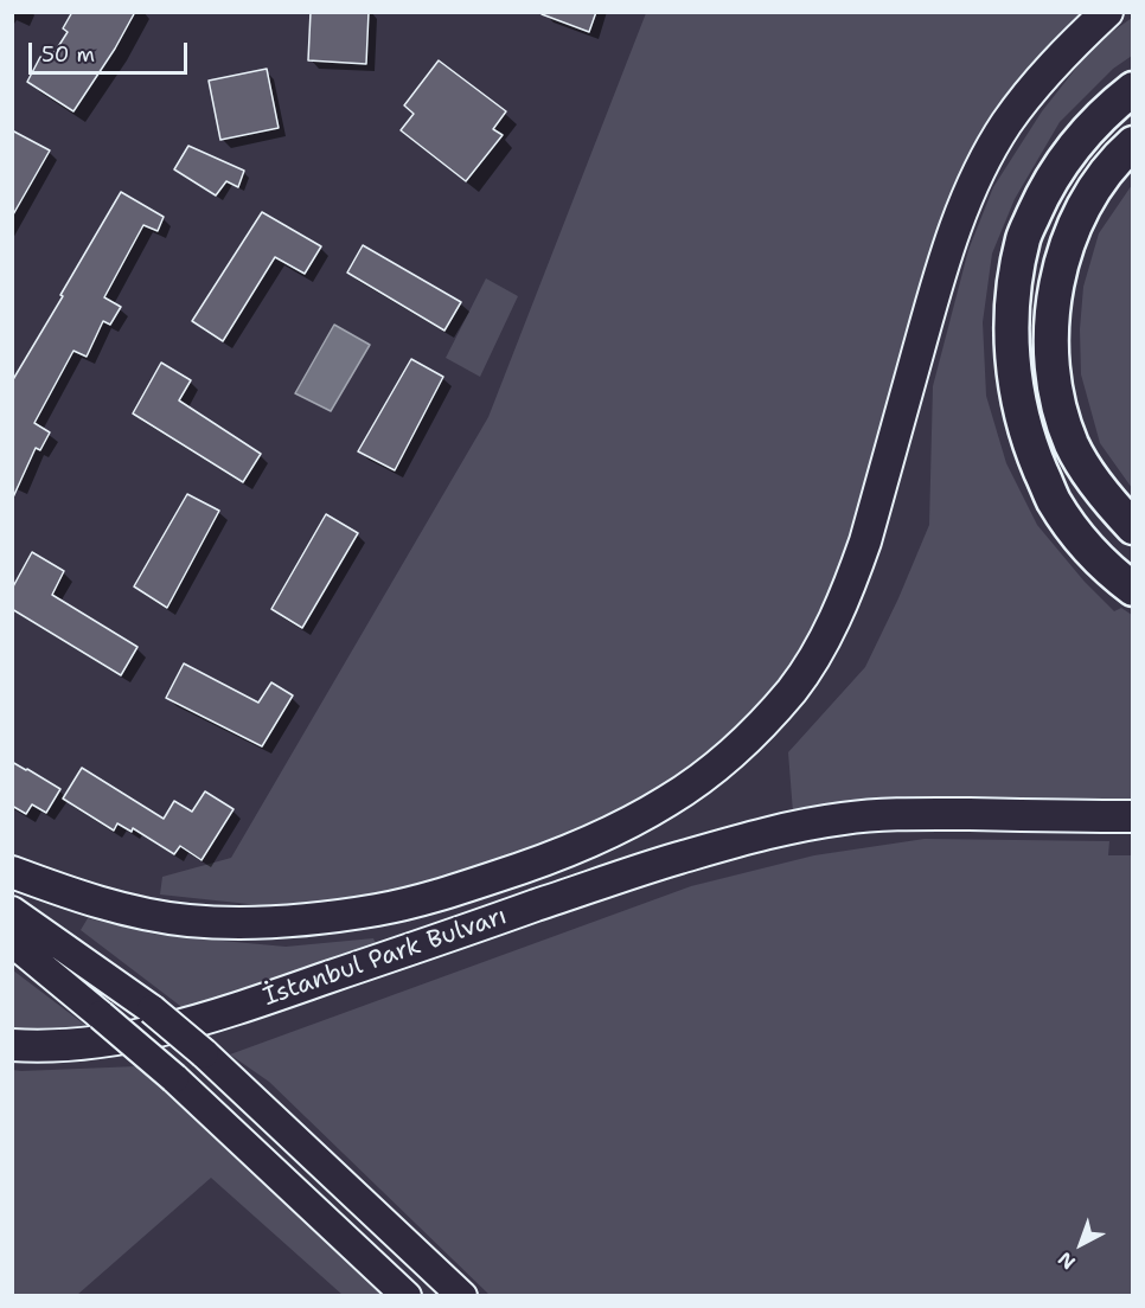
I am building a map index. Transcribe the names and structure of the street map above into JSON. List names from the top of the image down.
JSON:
{
  "streets": {
    "highway": ["İstanbul Park Bulvarı"]
  },
  "scale_bar": "50 m",
  "north": "bottom left"
}
